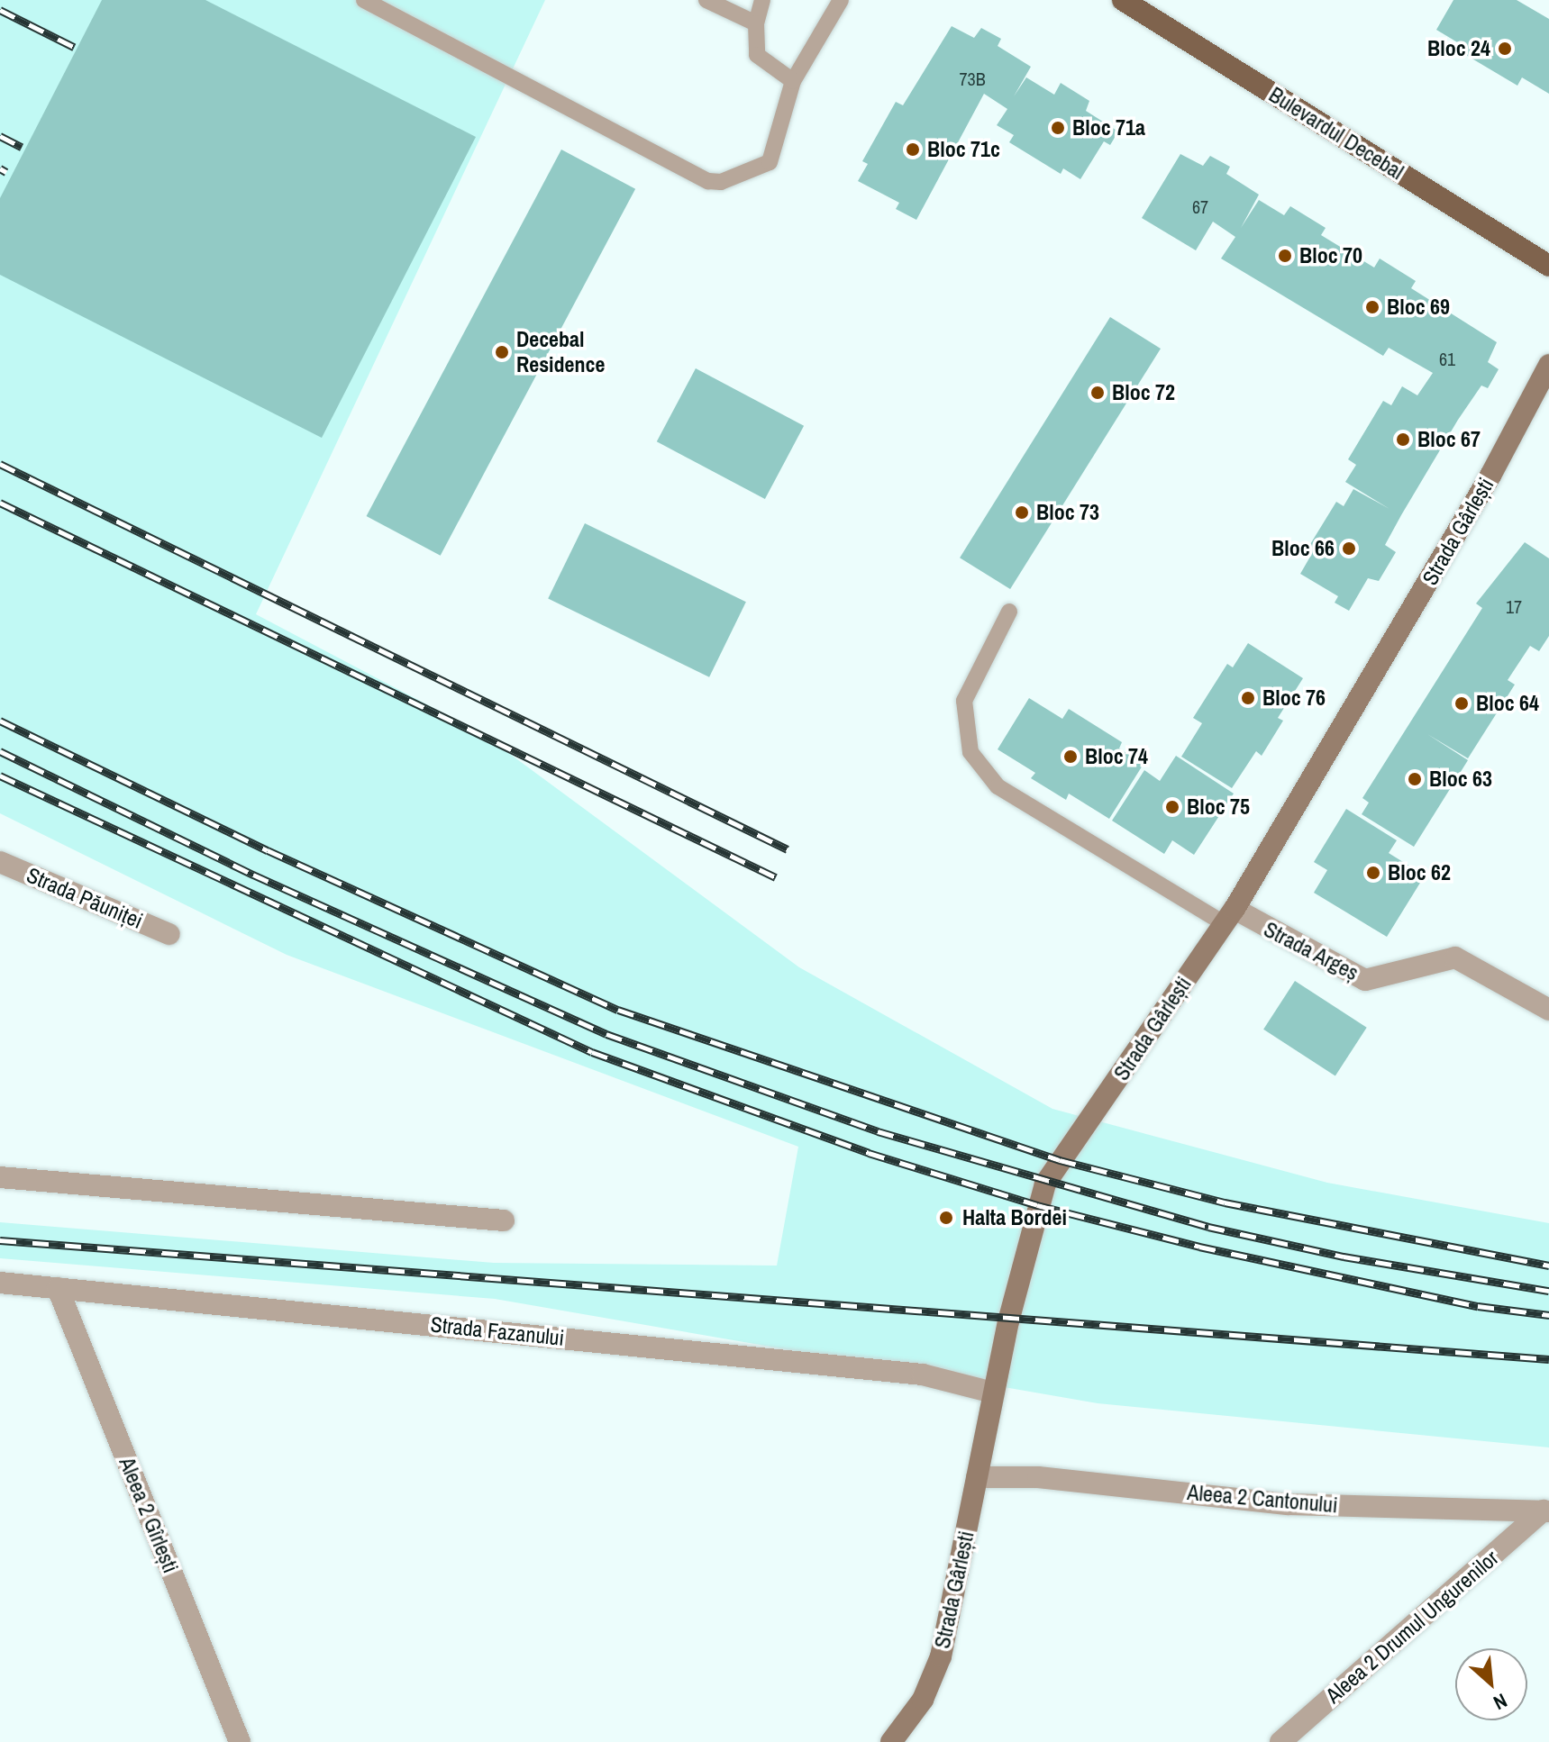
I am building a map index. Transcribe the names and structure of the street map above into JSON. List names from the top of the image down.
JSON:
{
  "streets": {
    "main road": ["Bulevardul Decebal"],
    "street": [
      "Strada Gârlești",
      "Strada Păuniței",
      "Strada Argeș",
      "Strada Fazanului",
      "Aleea 2 Cantonului",
      "Aleea 2 Gîrlești",
      "Aleea 2 Drumul Ungurenilor"
    ]
  },
  "crossings": [
    ["Strada Gârlești", "Strada Argeș"],
    ["Strada Gârlești", "Strada Fazanului"],
    ["Strada Gârlești", "Aleea 2 Cantonului"],
    ["Strada Fazanului", "Aleea 2 Gîrlești"],
    ["Aleea 2 Cantonului", "Aleea 2 Drumul Ungurenilor"]
  ],
  "places": [
    "Bloc 24",
    "Bloc 71a",
    "Bloc 71c",
    "Bloc 70",
    "Bloc 69",
    "Decebal Residence",
    "Bloc 72",
    "Bloc 67",
    "Bloc 73",
    "Bloc 66",
    "Bloc 76",
    "Bloc 64",
    "Bloc 74",
    "Bloc 63",
    "Bloc 75",
    "Bloc 62",
    "Halta Bordei"
  ],
  "house_numbers": [
    "73B",
    "67",
    "61",
    "17"
  ],
  "north": "bottom right"
}
